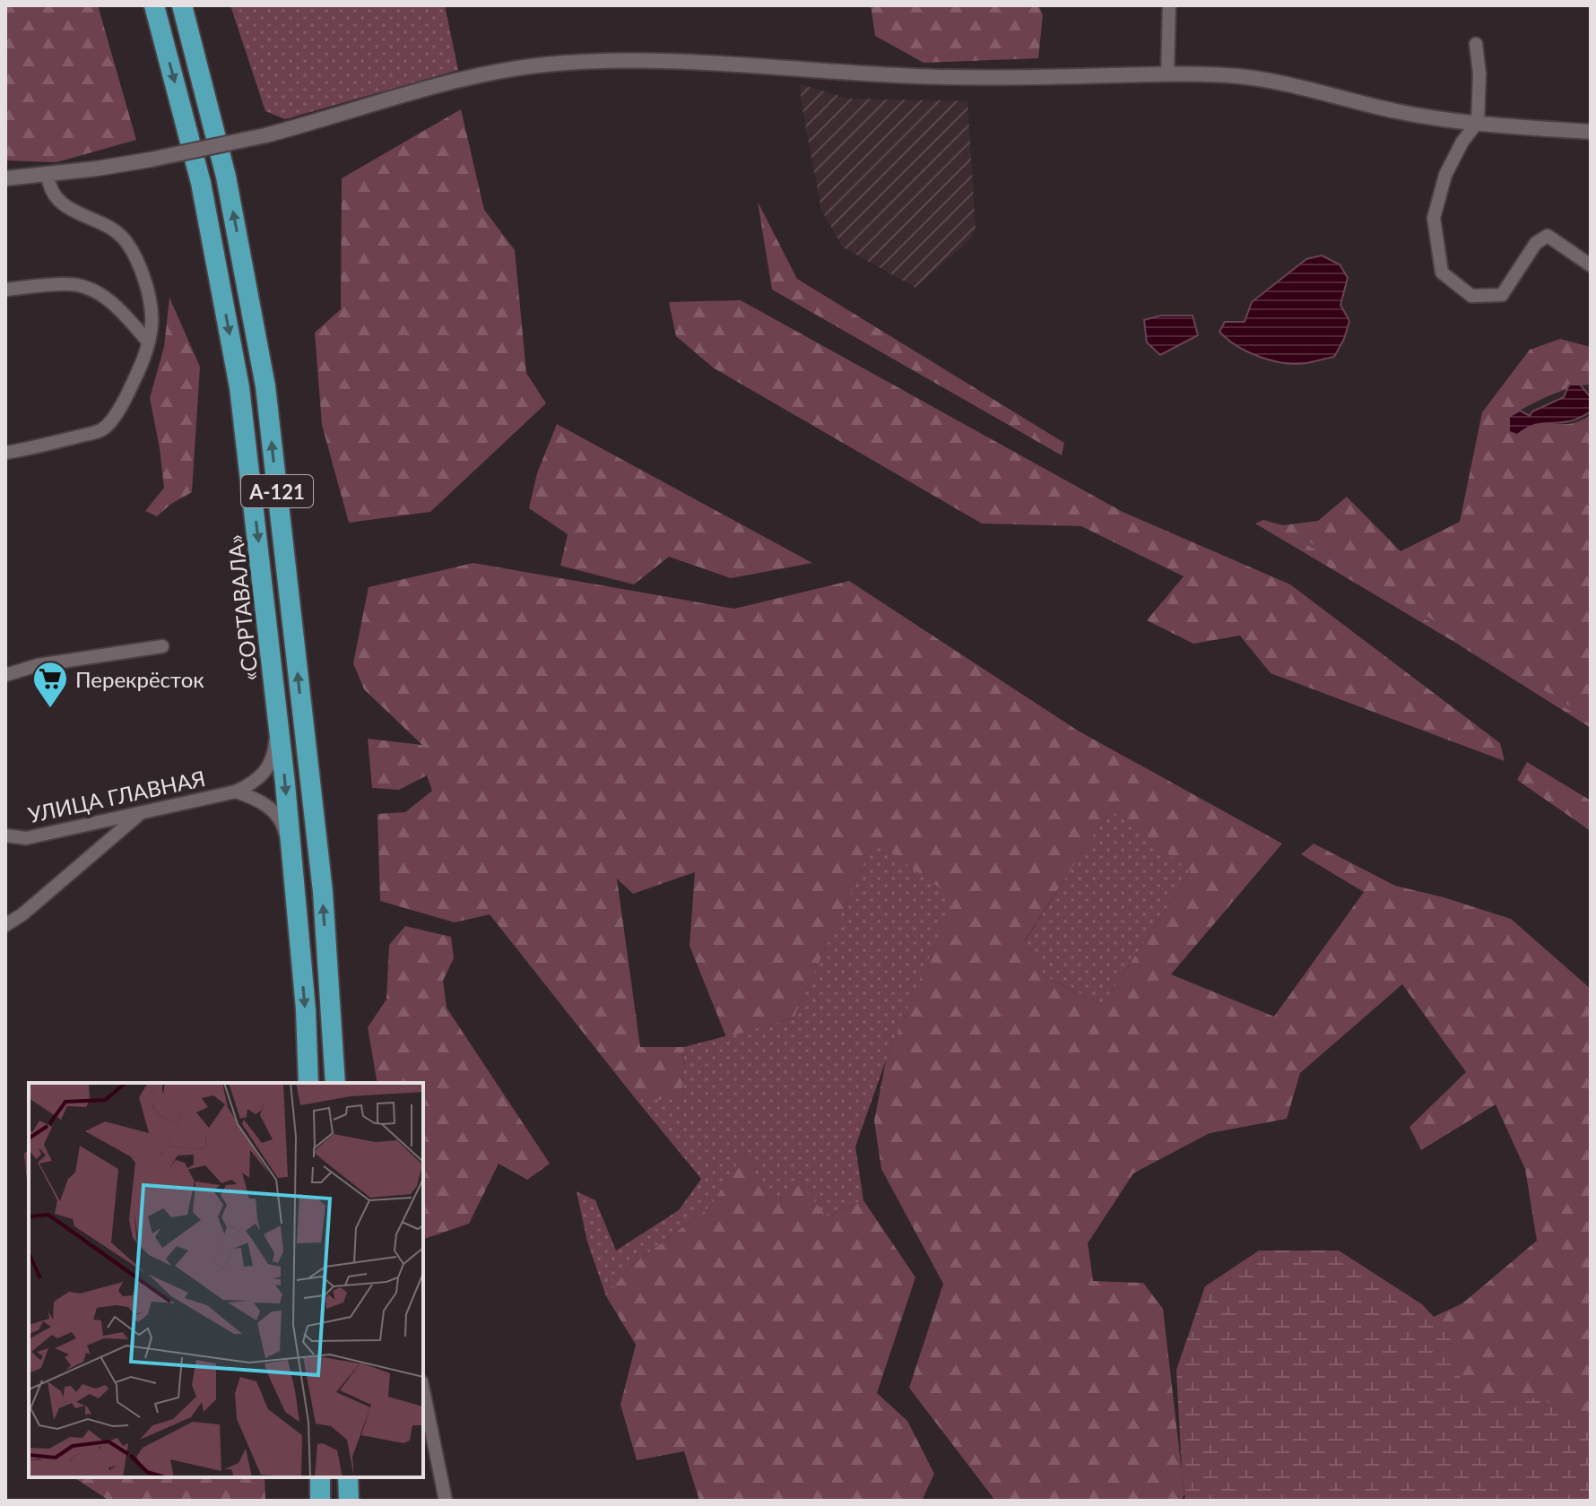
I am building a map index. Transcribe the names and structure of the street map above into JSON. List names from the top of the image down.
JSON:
{
  "streets": {
    "highway": ["А-121", "«СОРТАВАЛА»"],
    "street": ["УЛИЦА ГЛАВНАЯ"]
  },
  "places": {
    "supermarket": ["Перекрёсток"]
  }
}
